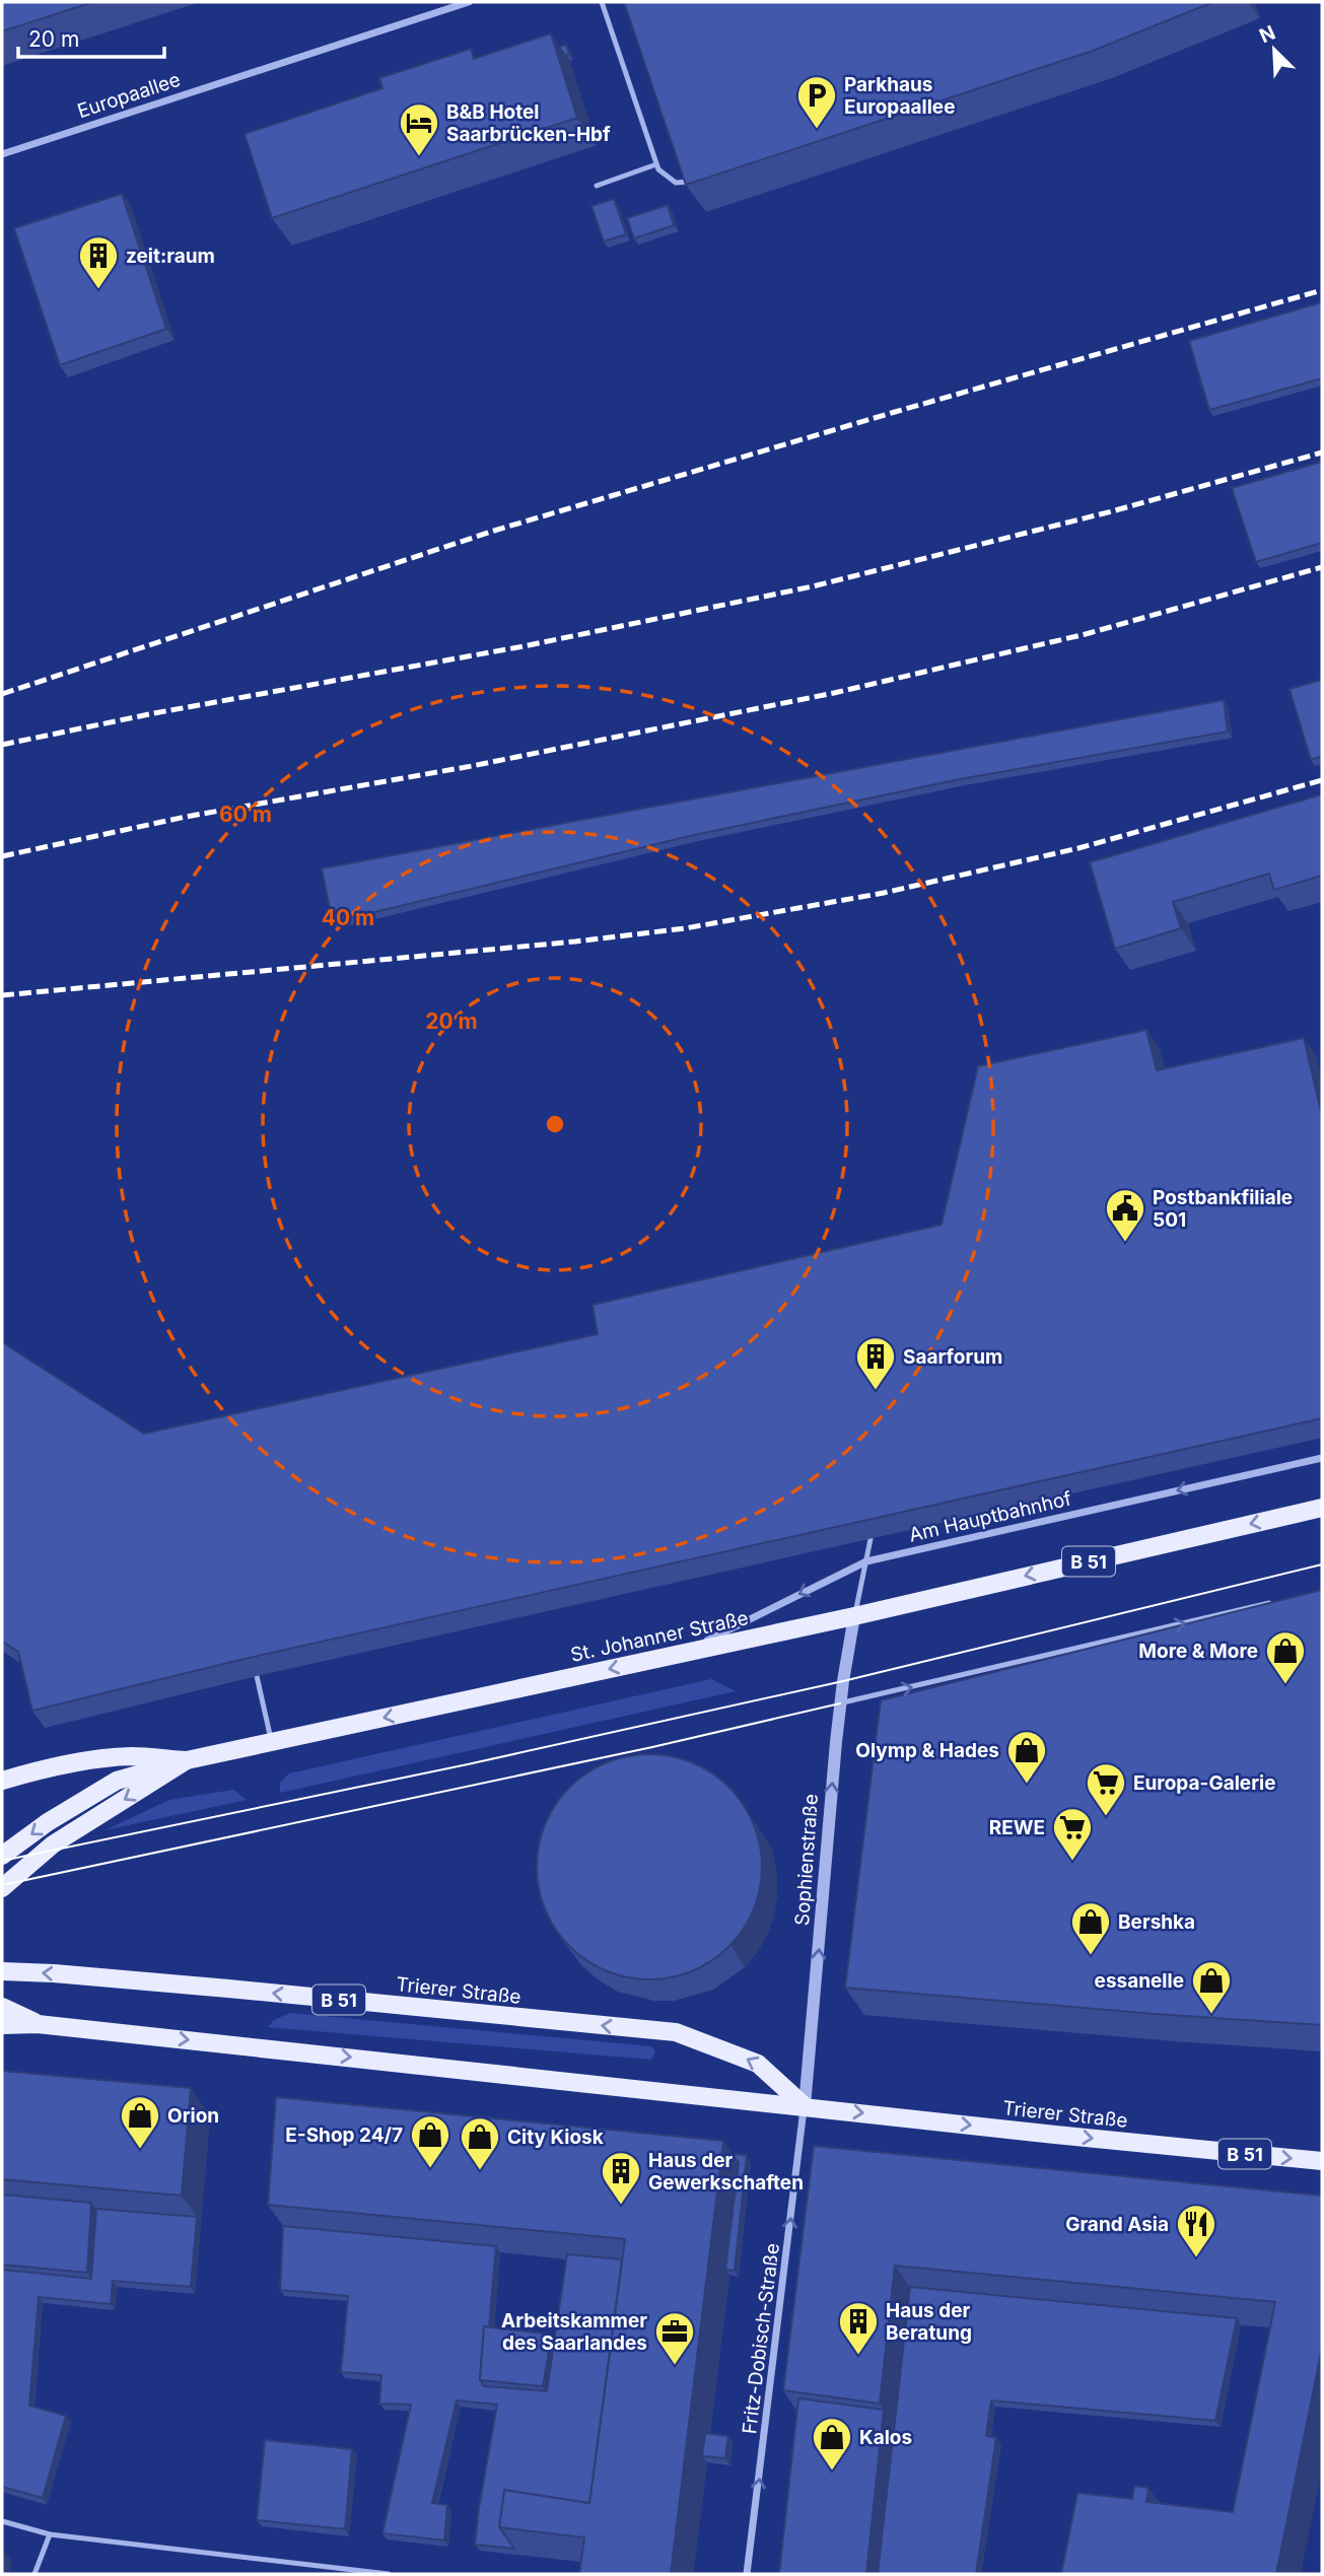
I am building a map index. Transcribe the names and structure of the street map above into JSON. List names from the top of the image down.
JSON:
{
  "streets": {
    "main road": ["B 51", "St. Johanner Straße", "Trierer Straße"],
    "street": [
      "Europaallee",
      "Am Hauptbahnhof",
      "Sophienstraße",
      "Fritz-Dobisch-Straße"
    ]
  },
  "crossings": [
    ["Am Hauptbahnhof", "St. Johanner Straße"],
    ["B 51", "St. Johanner Straße"],
    ["St. Johanner Straße", "Sophienstraße"],
    ["Sophienstraße", "Trierer Straße"],
    ["Sophienstraße", "Fritz-Dobisch-Straße"],
    ["Trierer Straße", "Fritz-Dobisch-Straße"]
  ],
  "one_way": [
    "Am Hauptbahnhof",
    "St. Johanner Straße",
    "Sophienstraße",
    "Fritz-Dobisch-Straße"
  ],
  "places": {
    "parking": ["Parkhaus Europaallee"],
    "hotel": ["B&B Hotel Saarbrücken-Hbf"],
    "building": [
      "zeit:raum",
      "Saarforum",
      "Haus der Gewerkschaften",
      "Haus der Beratung"
    ],
    "public building": ["Postbankfiliale 501"],
    "shop": [
      "More & More",
      "Olymp & Hades",
      "Bershka",
      "essanelle",
      "Orion",
      "E-Shop 24/7",
      "City Kiosk",
      "Kalos"
    ],
    "supermarket": ["Europa-Galerie", "REWE"],
    "restaurant": ["Grand Asia"],
    "office": ["Arbeitskammer des Saarlandes"]
  },
  "scale_bar": "20 m",
  "north": "top left",
  "rings": ["60 m", "40 m", "20 m"]
}
